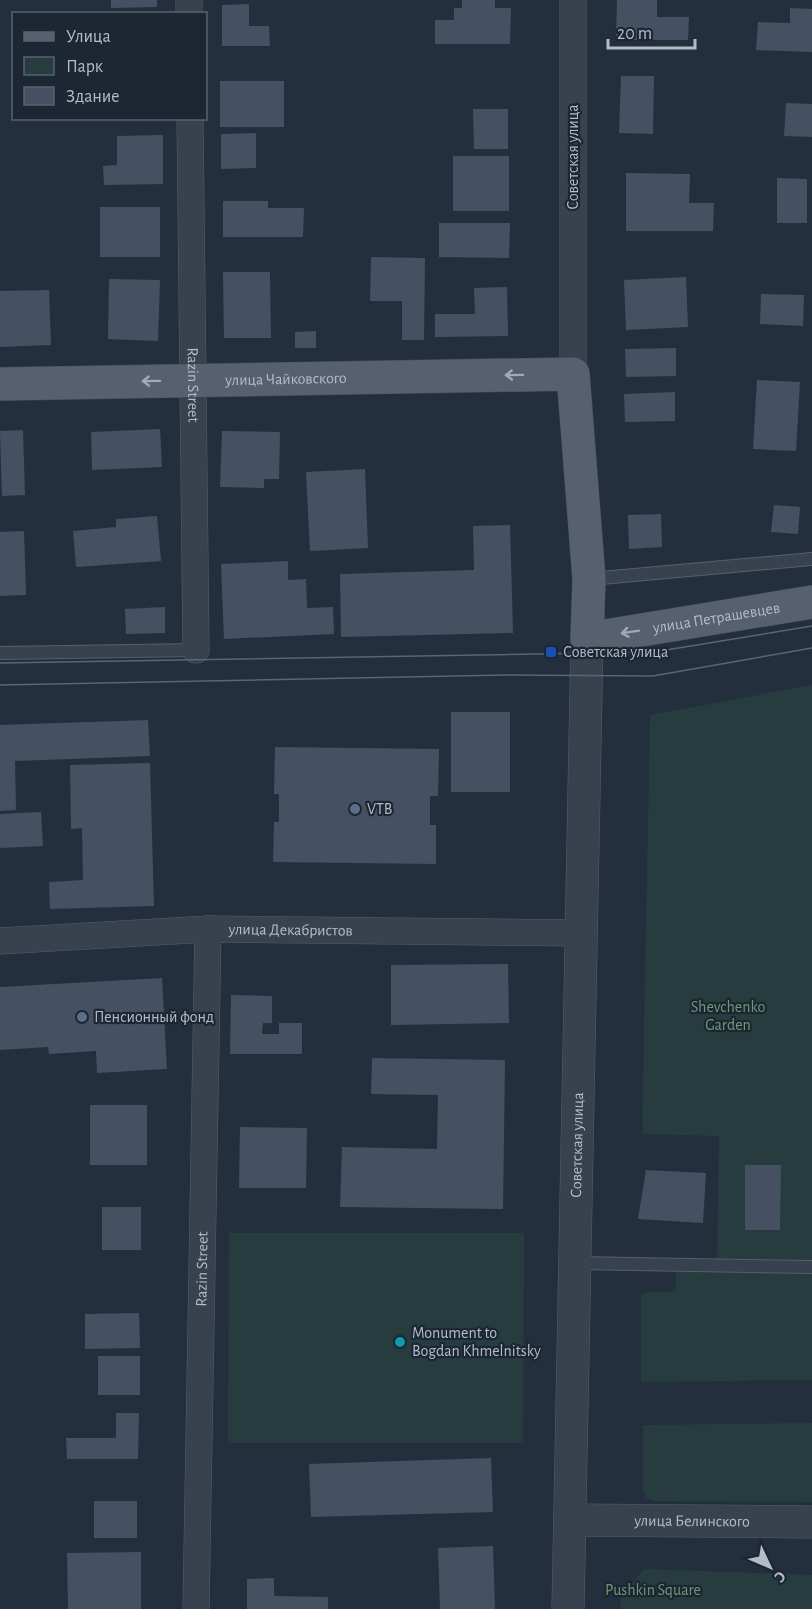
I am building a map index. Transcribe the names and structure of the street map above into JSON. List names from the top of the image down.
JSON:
{
  "streets": {
    "main road": ["Советская улица", "улица Чайковского", "улица Петрашевцев"],
    "street": ["Razin Street", "улица Декабристов", "улица Белинского"]
  },
  "crossings": [
    ["Советская улица", "улица Чайковского"],
    ["Советская улица", "улица Петрашевцев"],
    ["Советская улица", "улица Декабристов"],
    ["Советская улица", "улица Белинского"],
    ["улица Чайковского", "Razin Street"],
    ["Razin Street", "улица Декабристов"]
  ],
  "one_way": ["улица Чайковского", "улица Петрашевцев"],
  "parks": ["Shevchenko Garden", "Pushkin Square"],
  "places": {
    "transit": ["Советская улица"],
    "other": ["VTB", "Пенсионный фонд", "Monument to Bogdan Khmelnitsky"]
  },
  "legend": ["Улица", "Парк", "Здание"],
  "scale_bar": "20 m",
  "north": "bottom right"
}
